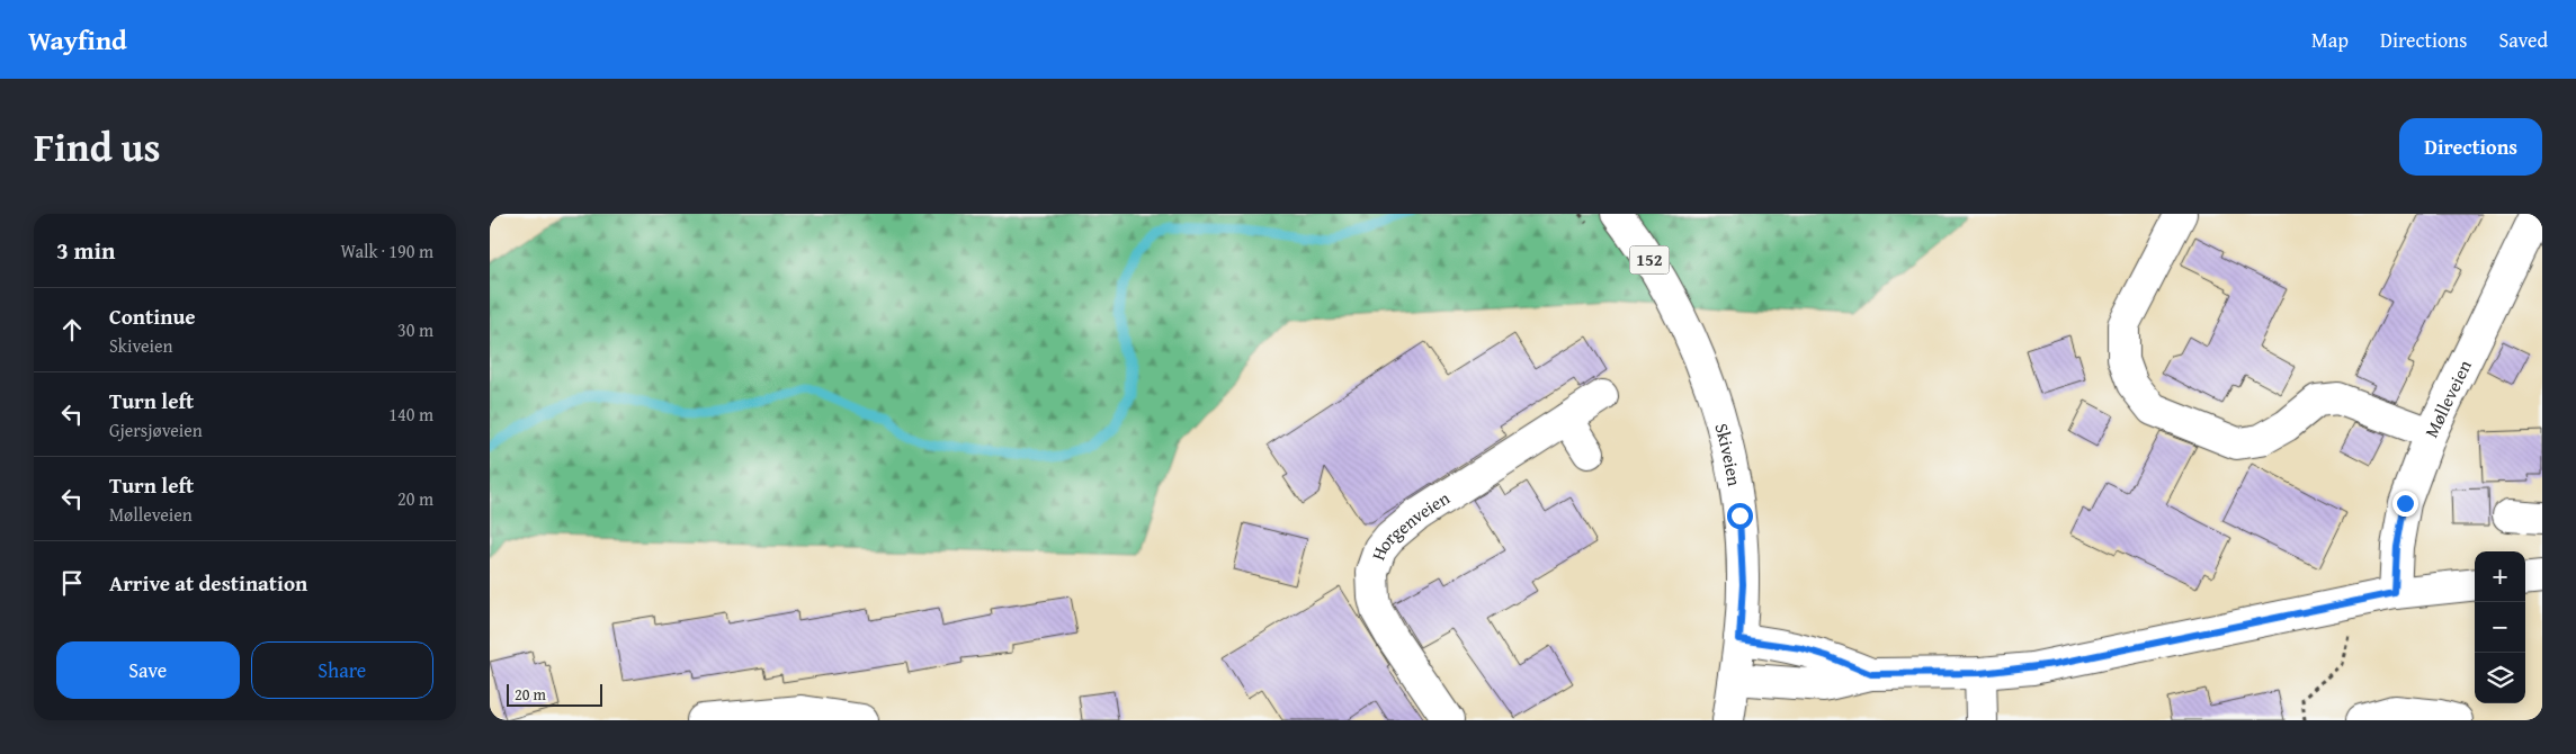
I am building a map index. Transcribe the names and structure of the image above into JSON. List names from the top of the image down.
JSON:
{
  "streets": {
    "street": [
      "152",
      "Mølleveien",
      "Skiveien",
      "Horgenveien"
    ]
  },
  "scale_bar": "20 m",
  "page": {
    "header": "Wayfind",
    "nav": ["Map", "Directions", "Saved"],
    "title": "Find us",
    "buttons": [
      "Directions",
      ["Save", "Share"]
    ],
    "heading": ["3 min", "Walk · 190 m"],
    "list": [
      ["Continue", "Skiveien", "30 m"],
      ["Turn left", "Gjersjøveien", "140 m"],
      ["Turn left", "Mølleveien", "20 m"],
      "Arrive at destination"
    ],
    "map_buttons": ["+", "−"],
    "scale": "20 m"
  }
}
